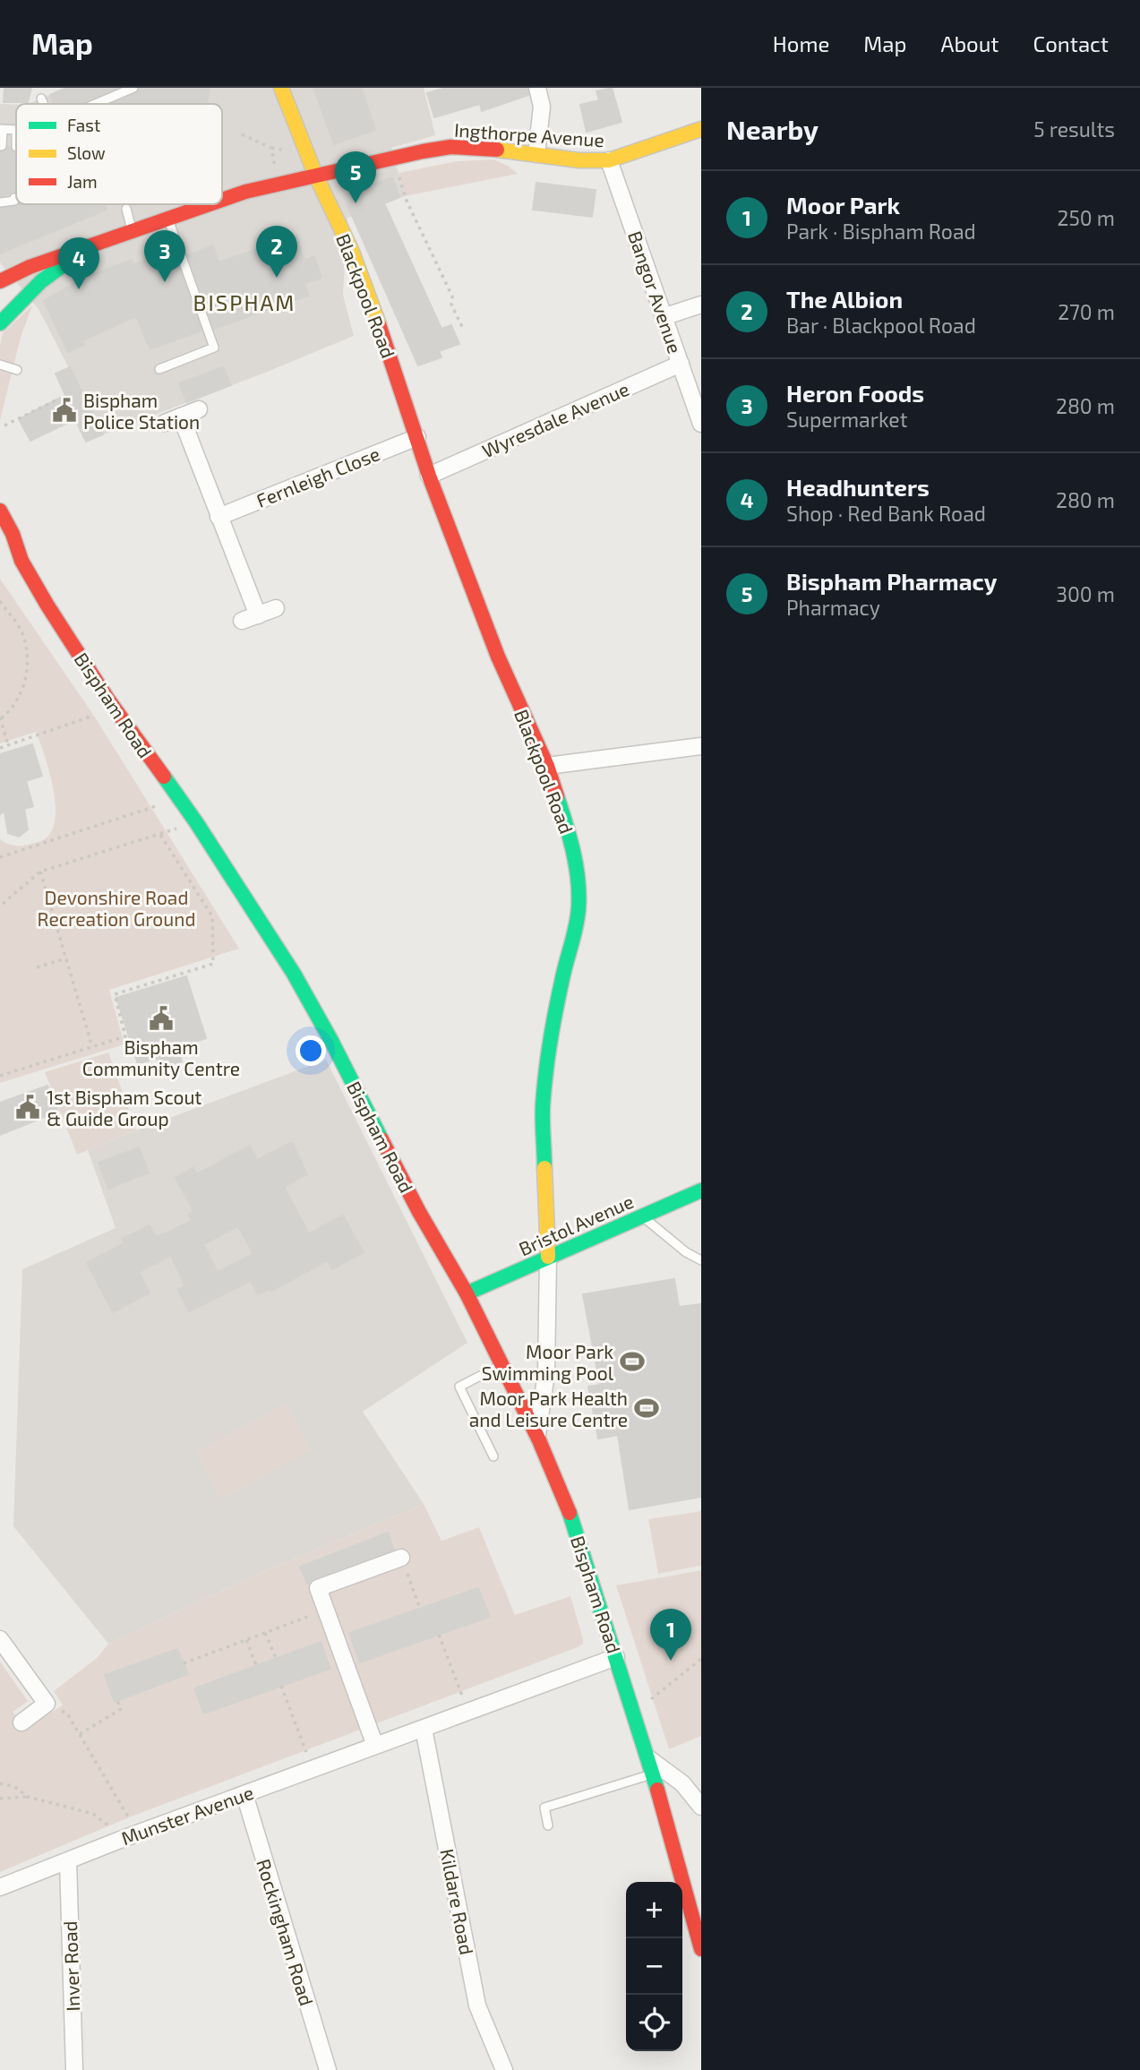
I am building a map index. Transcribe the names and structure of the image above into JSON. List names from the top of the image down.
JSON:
{
  "streets": {
    "street": [
      "Ingthorpe Avenue",
      "Bangor Avenue",
      "Blackpool Road",
      "Wyresdale Avenue",
      "Fernleigh Close",
      "Bispham Road",
      "Bristol Avenue",
      "Munster Avenue",
      "Kildare Road",
      "Rockingham Road",
      "Inver Road"
    ]
  },
  "crossings": [
    ["Ingthorpe Avenue", "Bangor Avenue"],
    ["Ingthorpe Avenue", "Blackpool Road"],
    ["Bangor Avenue", "Wyresdale Avenue"],
    ["Blackpool Road", "Wyresdale Avenue"],
    ["Blackpool Road", "Fernleigh Close"],
    ["Blackpool Road", "Bispham Road"],
    ["Blackpool Road", "Bristol Avenue"],
    ["Bispham Road", "Bristol Avenue"],
    ["Bispham Road", "Munster Avenue"],
    ["Munster Avenue", "Kildare Road"],
    ["Munster Avenue", "Rockingham Road"],
    ["Munster Avenue", "Inver Road"]
  ],
  "districts": ["BISPHAM"],
  "parks": ["Devonshire Road Recreation Ground"],
  "places": {
    "public building": ["Bispham Police Station", "Bispham Community Centre", "1st Bispham Scout & Guide Group"],
    "sports": ["Moor Park Swimming Pool", "Moor Park Health and Leisure Centre"]
  },
  "legend": ["Fast", "Slow", "Jam"],
  "page": {
    "header": "Map",
    "nav": [
      "Home",
      "Map",
      "About",
      "Contact"
    ],
    "heading": ["Nearby", "5 results"],
    "pins": [
      "5",
      "2",
      "3",
      "4",
      "1"
    ],
    "list": [
      {
        "mark": "1",
        "name": "Moor Park",
        "note": "Park · Bispham Road",
        "value": "250 m"
      },
      {
        "mark": "2",
        "name": "The Albion",
        "note": "Bar · Blackpool Road",
        "value": "270 m"
      },
      {
        "mark": "3",
        "name": "Heron Foods",
        "note": "Supermarket",
        "value": "280 m"
      },
      {
        "mark": "4",
        "name": "Headhunters",
        "note": "Shop · Red Bank Road",
        "value": "280 m"
      },
      {
        "mark": "5",
        "name": "Bispham Pharmacy",
        "note": "Pharmacy",
        "value": "300 m"
      }
    ],
    "map_buttons": ["+", "−"]
  }
}
